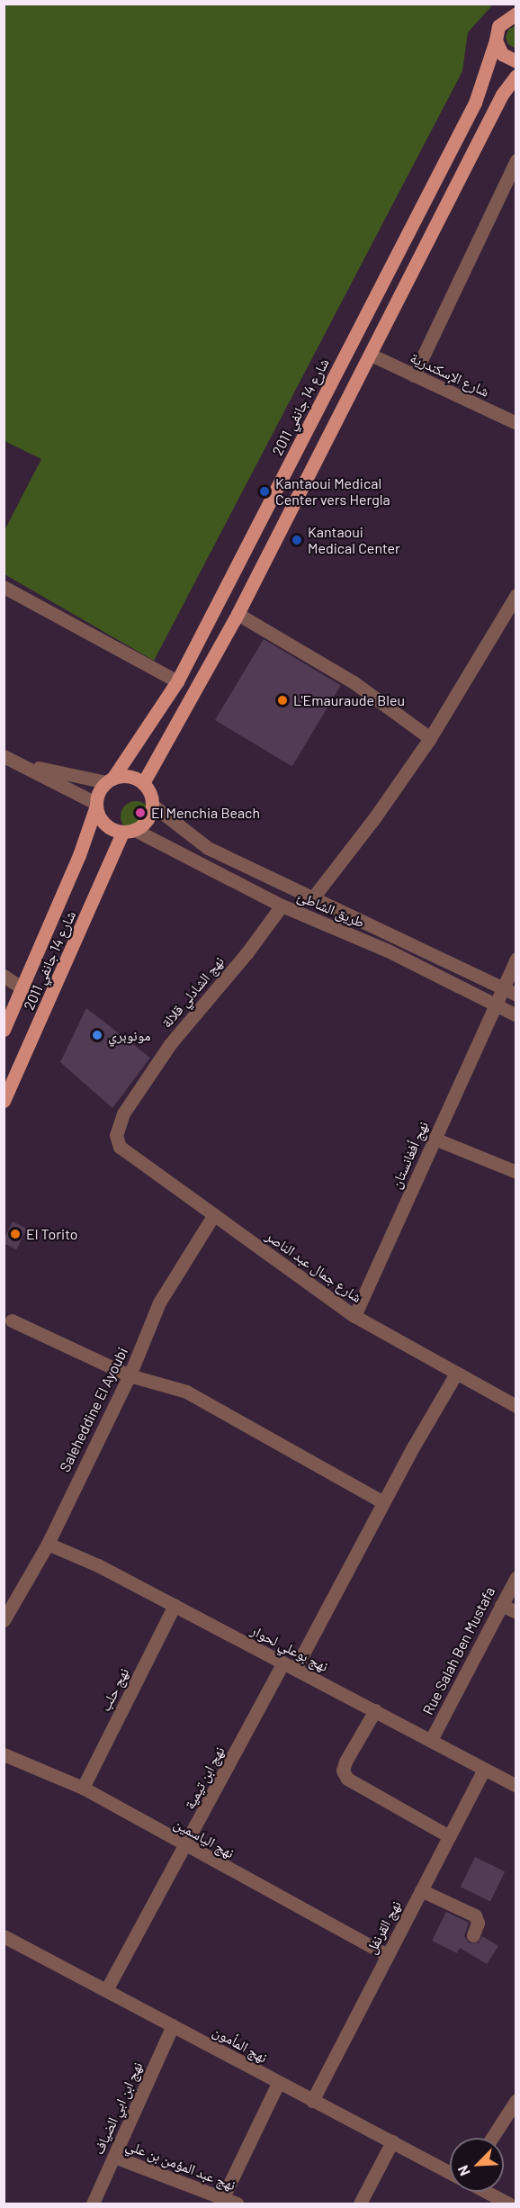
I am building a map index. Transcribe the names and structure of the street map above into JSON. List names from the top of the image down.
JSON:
{
  "streets": {
    "main road": ["شارع 14 جانفي 2011"],
    "street": [
      "شارع الإسكندرية",
      "طريق الشاطئ",
      "نهج الشادلي قلالة",
      "نهج أفغانستان",
      "شارع جمال عبد الناصر",
      "Saleheddine El Ayoubi",
      "نهج بوعلي لحوار",
      "Rue Salah Ben Mustafa",
      "نهج حلب",
      "نهج ابن تيمية",
      "نهج الياسمين",
      "نهج القرنفل",
      "نهج المأمون",
      "نهج ابن ابي الضياف",
      "نهج عبد المؤمن بن علي"
    ]
  },
  "crossings": [
    ["شارع 14 جانفي 2011", "طريق الشاطئ"],
    ["طريق الشاطئ", "نهج الشادلي قلالة"],
    ["طريق الشاطئ", "نهج أفغانستان"],
    ["نهج الشادلي قلالة", "شارع جمال عبد الناصر"],
    ["نهج أفغانستان", "شارع جمال عبد الناصر"],
    ["شارع جمال عبد الناصر", "Saleheddine El Ayoubi"],
    ["شارع جمال عبد الناصر", "نهج ابن تيمية"],
    ["Saleheddine El Ayoubi", "نهج بوعلي لحوار"],
    ["نهج بوعلي لحوار", "Rue Salah Ben Mustafa"],
    ["نهج بوعلي لحوار", "نهج حلب"],
    ["نهج بوعلي لحوار", "نهج ابن تيمية"],
    ["نهج بوعلي لحوار", "نهج القرنفل"],
    ["نهج حلب", "نهج الياسمين"],
    ["نهج ابن تيمية", "نهج الياسمين"],
    ["نهج ابن تيمية", "نهج المأمون"],
    ["نهج الياسمين", "نهج القرنفل"],
    ["نهج القرنفل", "نهج المأمون"],
    ["نهج المأمون", "نهج ابن ابي الضياف"],
    ["نهج ابن ابي الضياف", "نهج عبد المؤمن بن علي"]
  ],
  "places": [
    "Kantaoui Medical Center vers Hergla",
    "Kantaoui Medical Center",
    "L'Emauraude Bleu",
    "El Menchia Beach",
    "مونوبري",
    "El Torito"
  ],
  "north": "bottom left"
}
